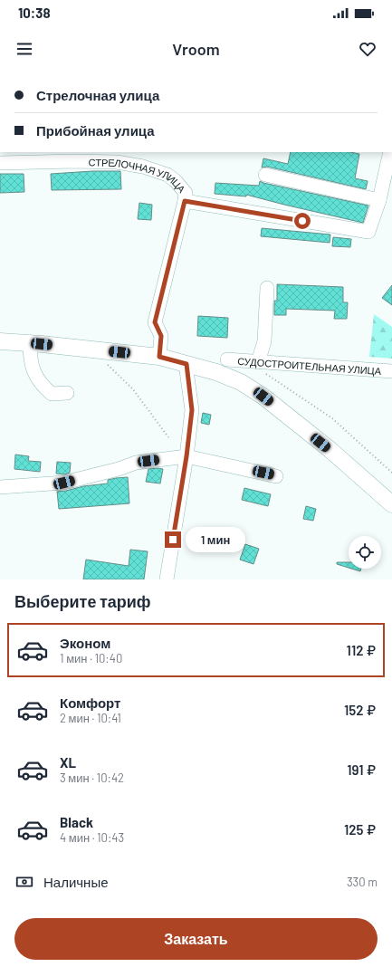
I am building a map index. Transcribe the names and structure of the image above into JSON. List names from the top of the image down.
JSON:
{
  "streets": {
    "street": ["СТРЕЛОЧНАЯ УЛИЦА", "СУДОСТРОИТЕЛЬНАЯ УЛИЦА"]
  },
  "page": {
    "status": "10:38",
    "header": "Vroom",
    "banner": ["Стрелочная улица", "Прибойная улица"],
    "bubble": "1 мин",
    "heading": "Выберите тариф",
    "list": [
      {
        "name": "Эконом",
        "note": "1 мин · 10:40",
        "value": "112 ₽"
      },
      {
        "name": "Комфорт",
        "note": "2 мин · 10:41",
        "value": "152 ₽"
      },
      {
        "name": "XL",
        "note": "3 мин · 10:42",
        "value": "191 ₽"
      },
      {
        "name": "Black",
        "note": "4 мин · 10:43",
        "value": "125 ₽"
      }
    ],
    "pay": ["Наличные", "330 m"],
    "buttons": "Заказать"
  }
}
